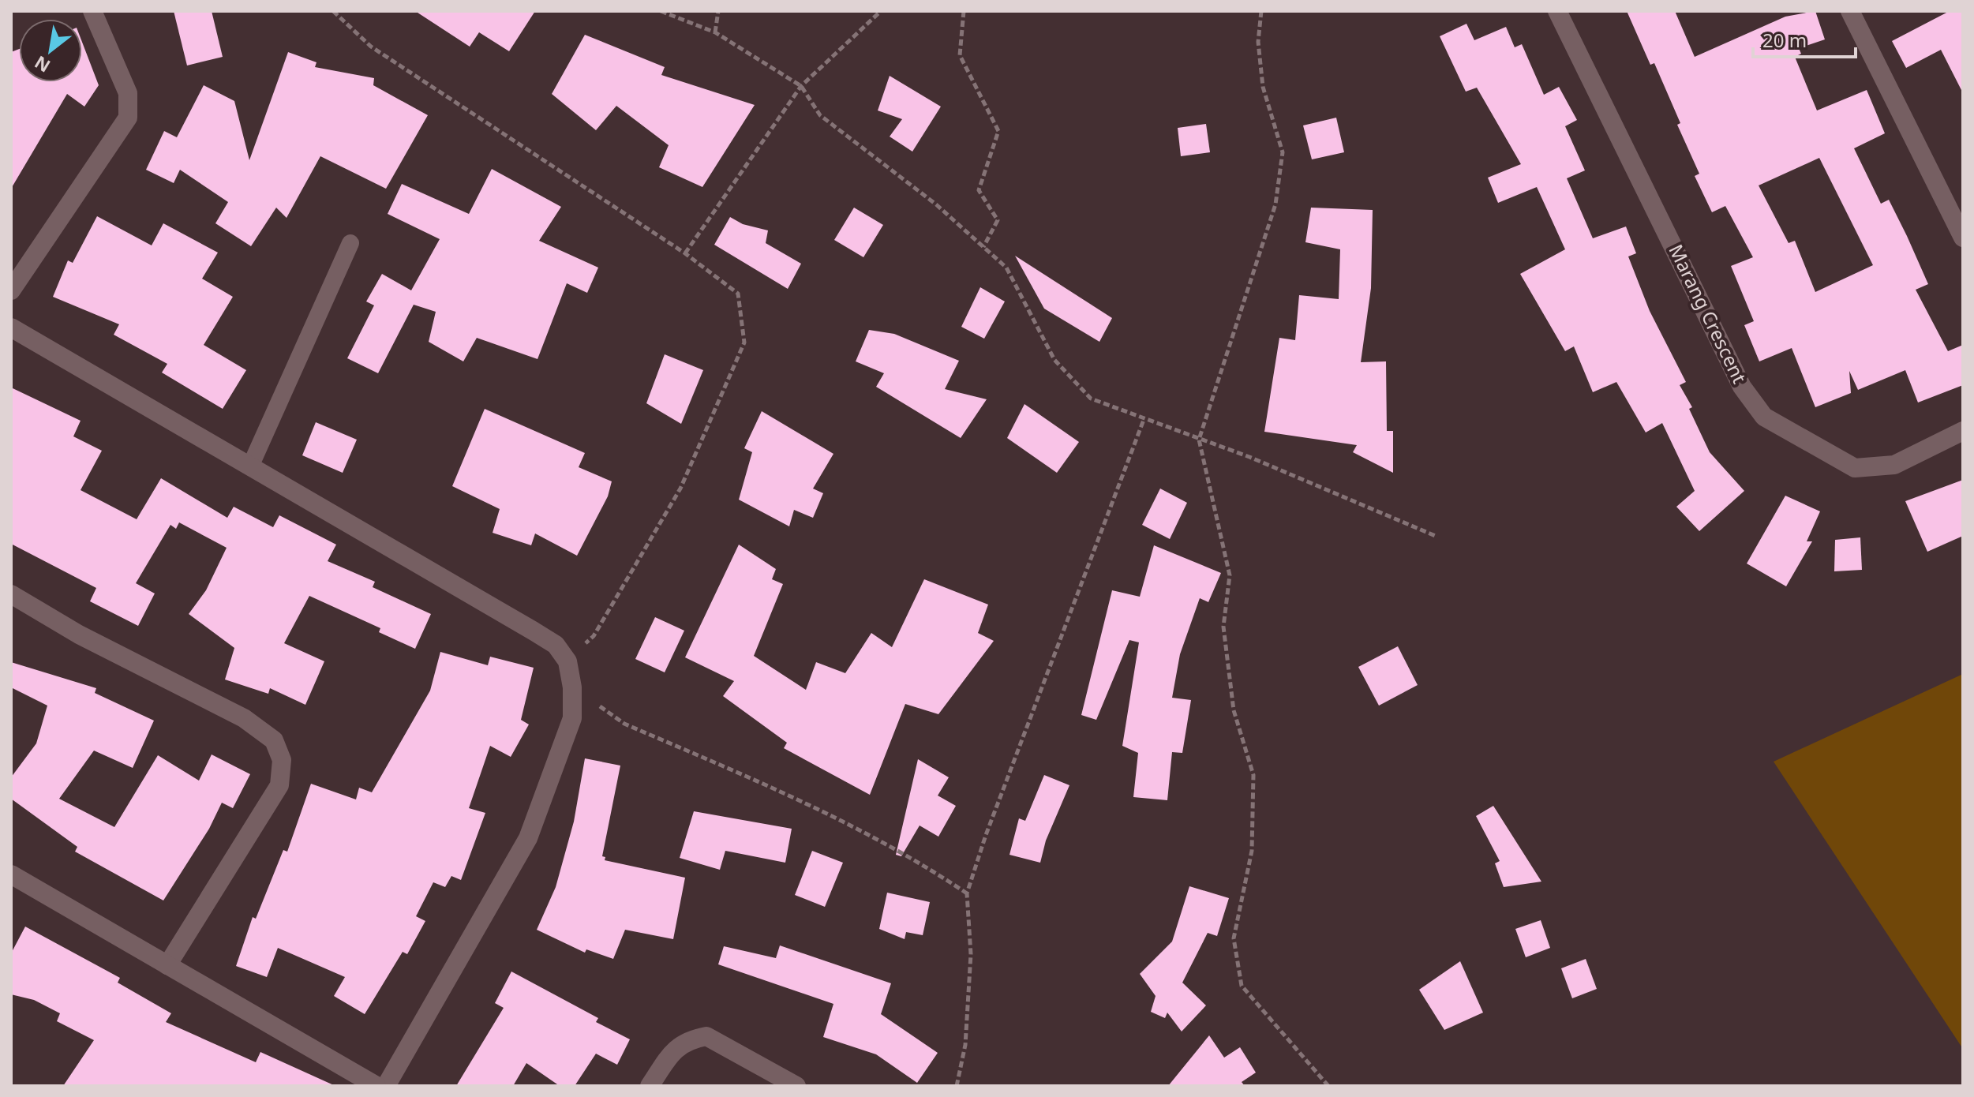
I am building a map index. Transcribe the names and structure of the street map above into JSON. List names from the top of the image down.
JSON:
{
  "streets": {
    "street": ["Marang Crescent"]
  },
  "scale_bar": "20 m",
  "north": "bottom left"
}
